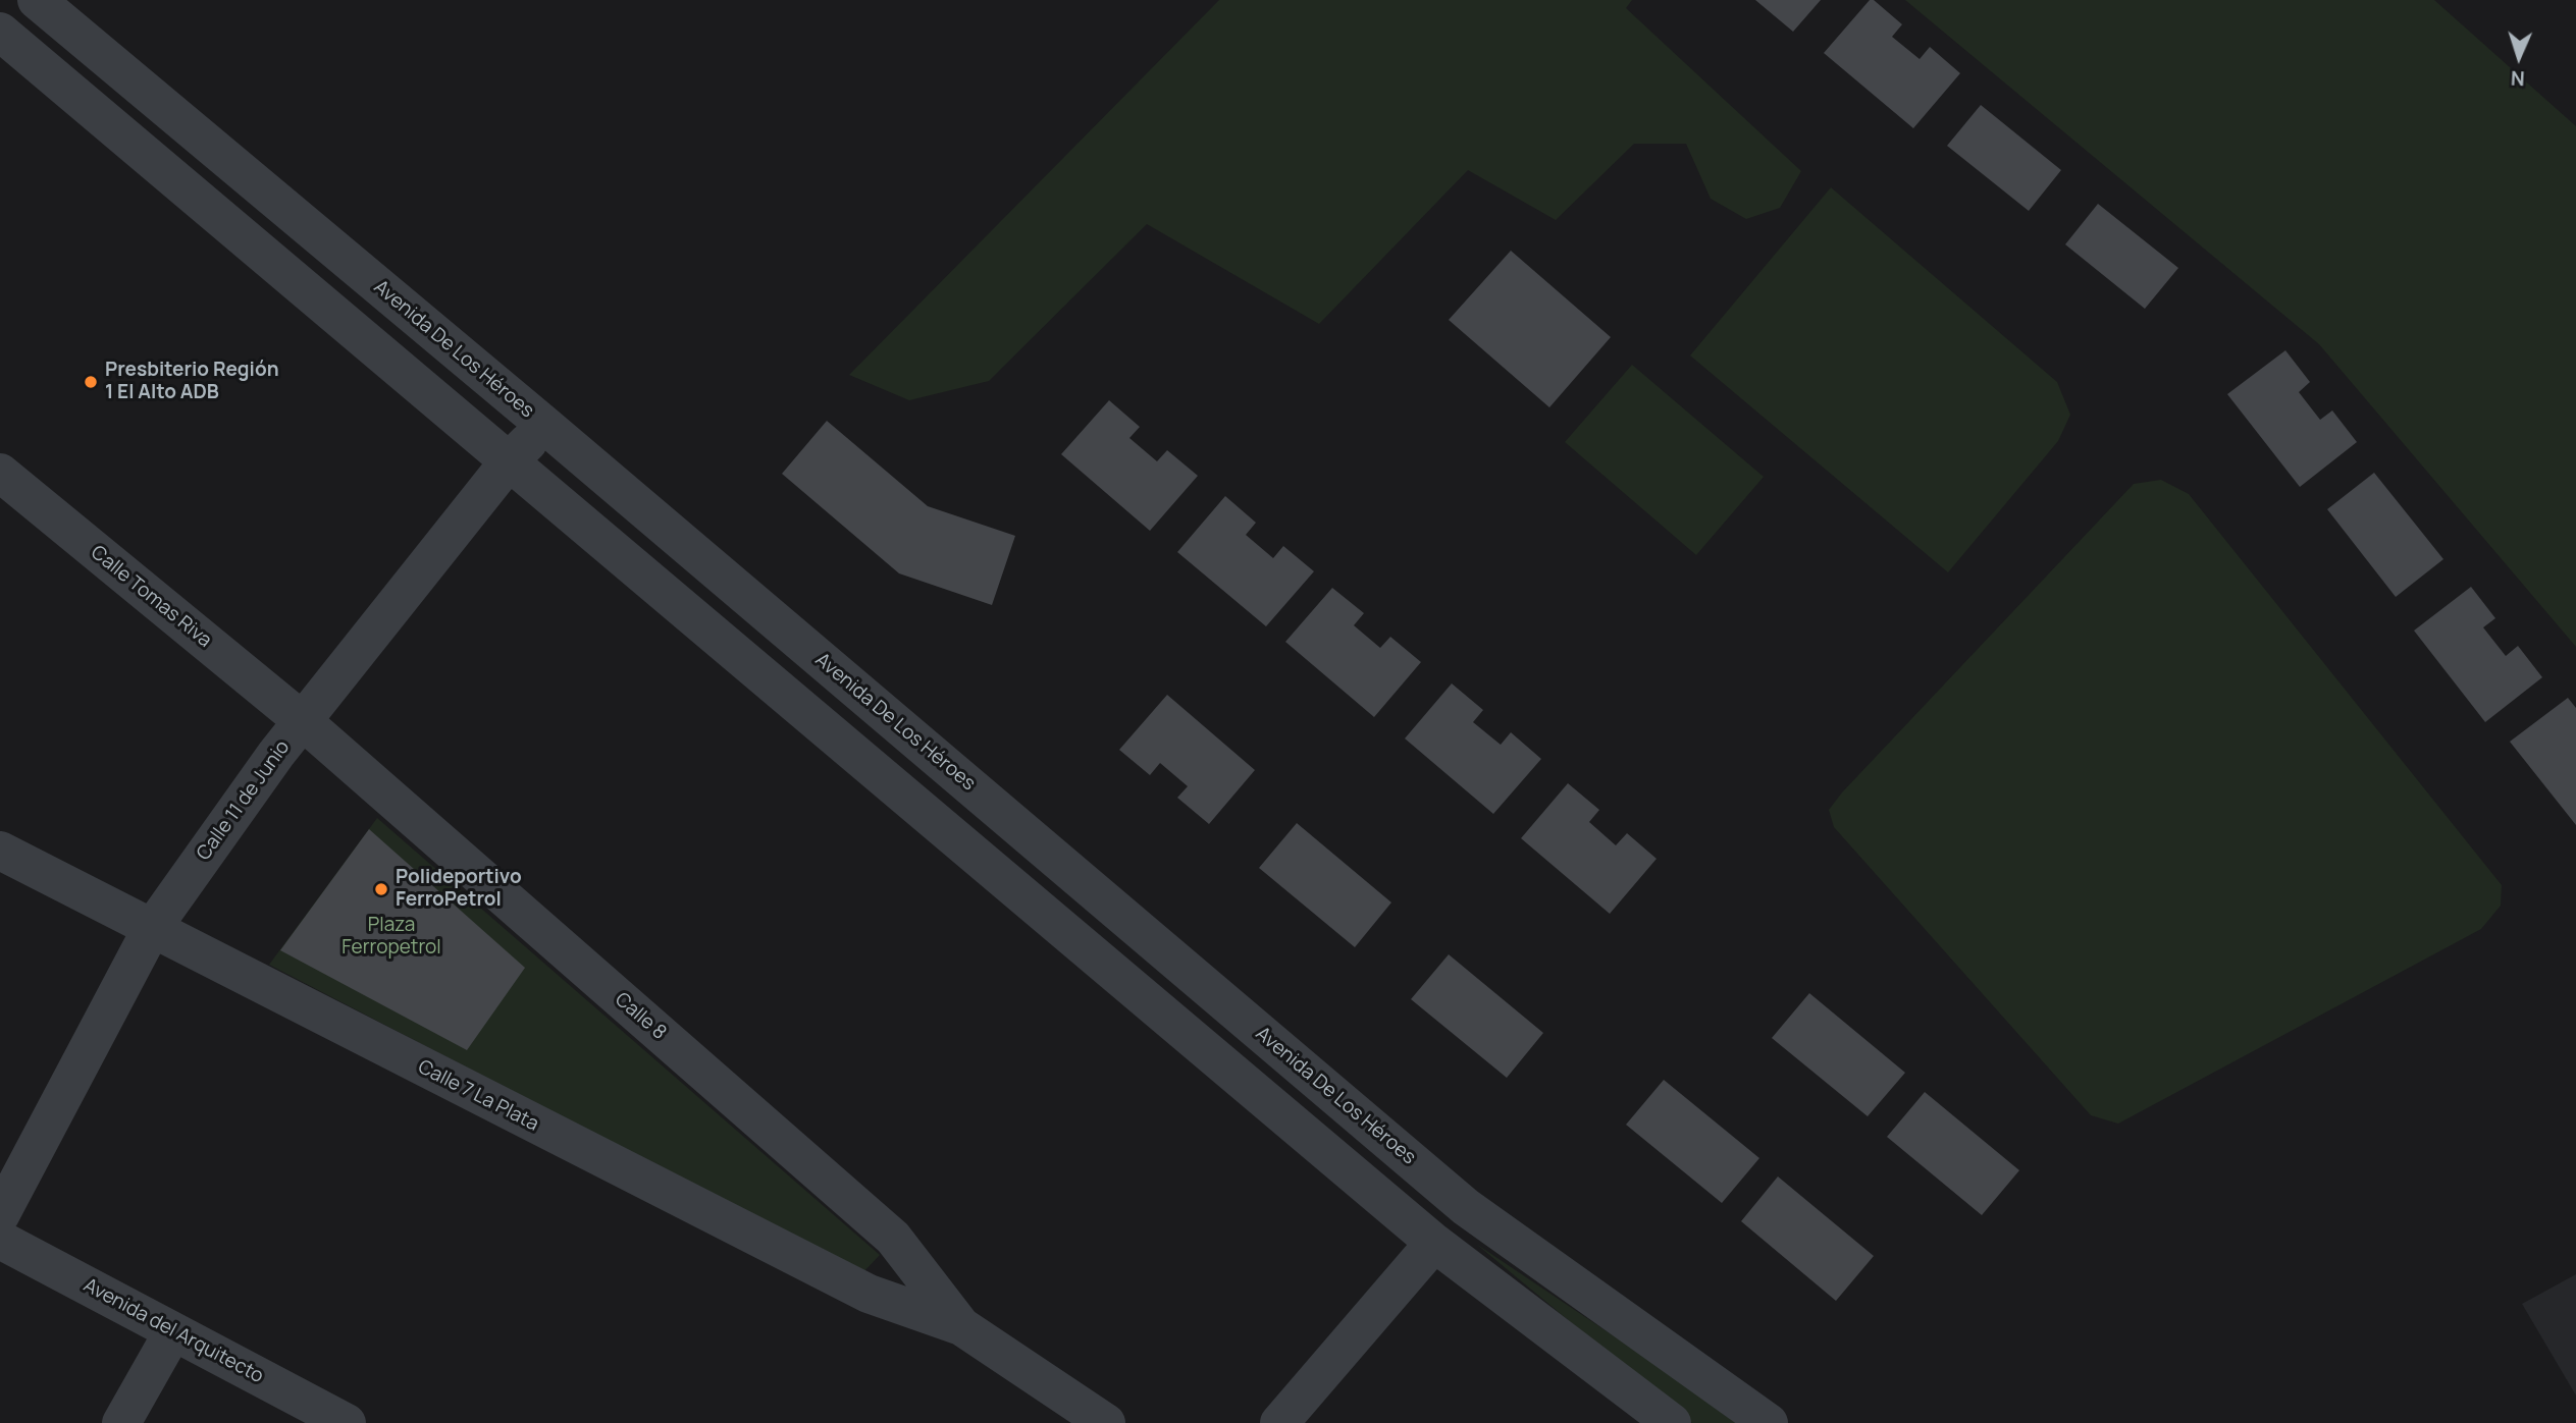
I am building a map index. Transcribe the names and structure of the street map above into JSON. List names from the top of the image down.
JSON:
{
  "streets": {
    "street": [
      "Avenida De Los Héroes",
      "Calle Tomas Riva",
      "Calle 11 de Junio",
      "Calle 8",
      "Calle 7 La Plata",
      "Avenida del Arquitecto"
    ]
  },
  "crossings": [
    ["Avenida De Los Héroes", "Calle 11 de Junio"],
    ["Calle Tomas Riva", "Calle 11 de Junio"],
    ["Calle Tomas Riva", "Calle 8"],
    ["Calle 11 de Junio", "Calle 8"],
    ["Calle 11 de Junio", "Calle 7 La Plata"],
    ["Calle 8", "Calle 7 La Plata"]
  ],
  "parks": ["Plaza Ferropetrol"],
  "places": ["Presbiterio Región 1 El Alto ADB", "Polideportivo FerroPetrol"],
  "north": "bottom"
}
